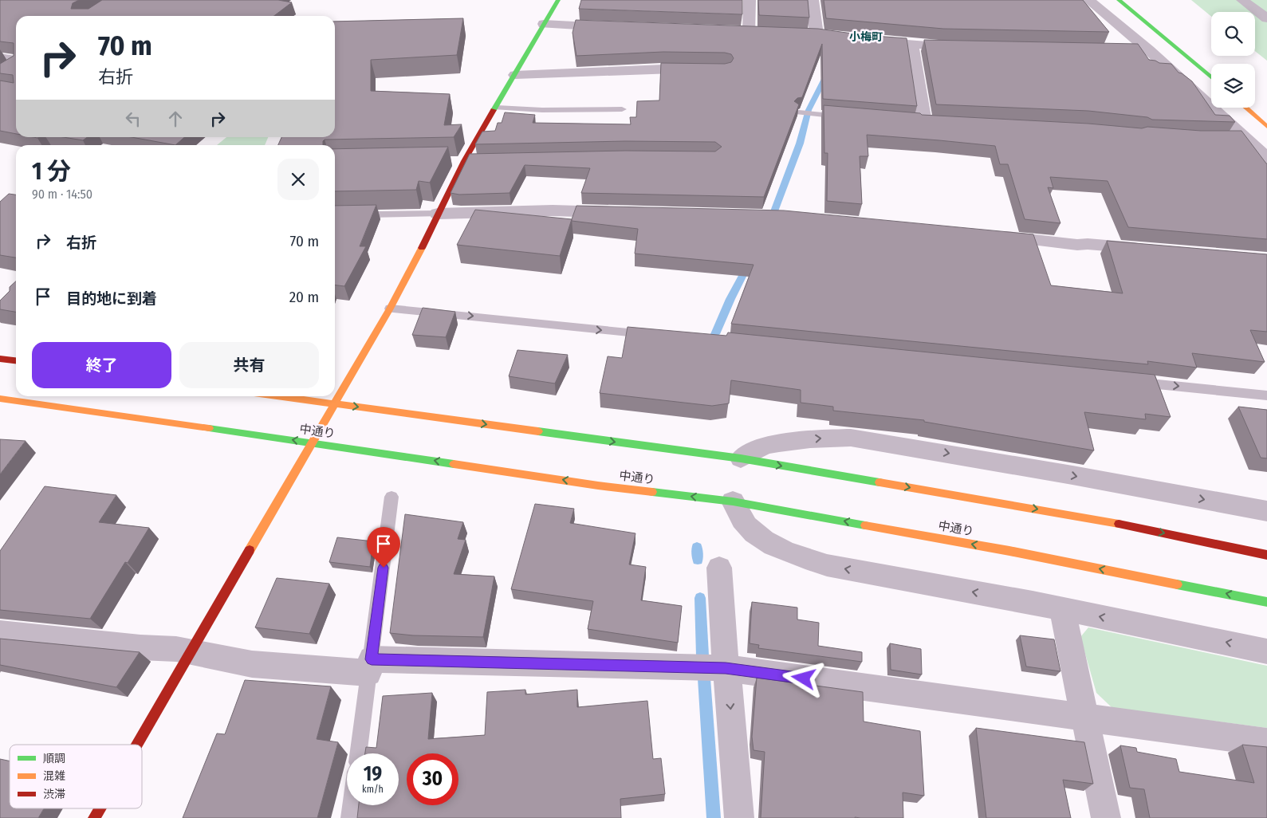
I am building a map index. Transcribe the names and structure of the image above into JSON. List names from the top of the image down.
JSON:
{
  "streets": {
    "street": ["中通り"]
  },
  "districts": ["小梅町"],
  "legend": ["順調", "混雑", "渋滞"],
  "page": {
    "turn": ["70 m", "右折"],
    "heading": ["1 分", "90 m · 14:50"],
    "list": [
      {
        "name": "右折",
        "value": "70 m"
      },
      {
        "name": "目的地に到着",
        "value": "20 m"
      }
    ],
    "buttons": ["終了", "共有"],
    "speed": "19 km/h",
    "limit": "30"
  }
}
